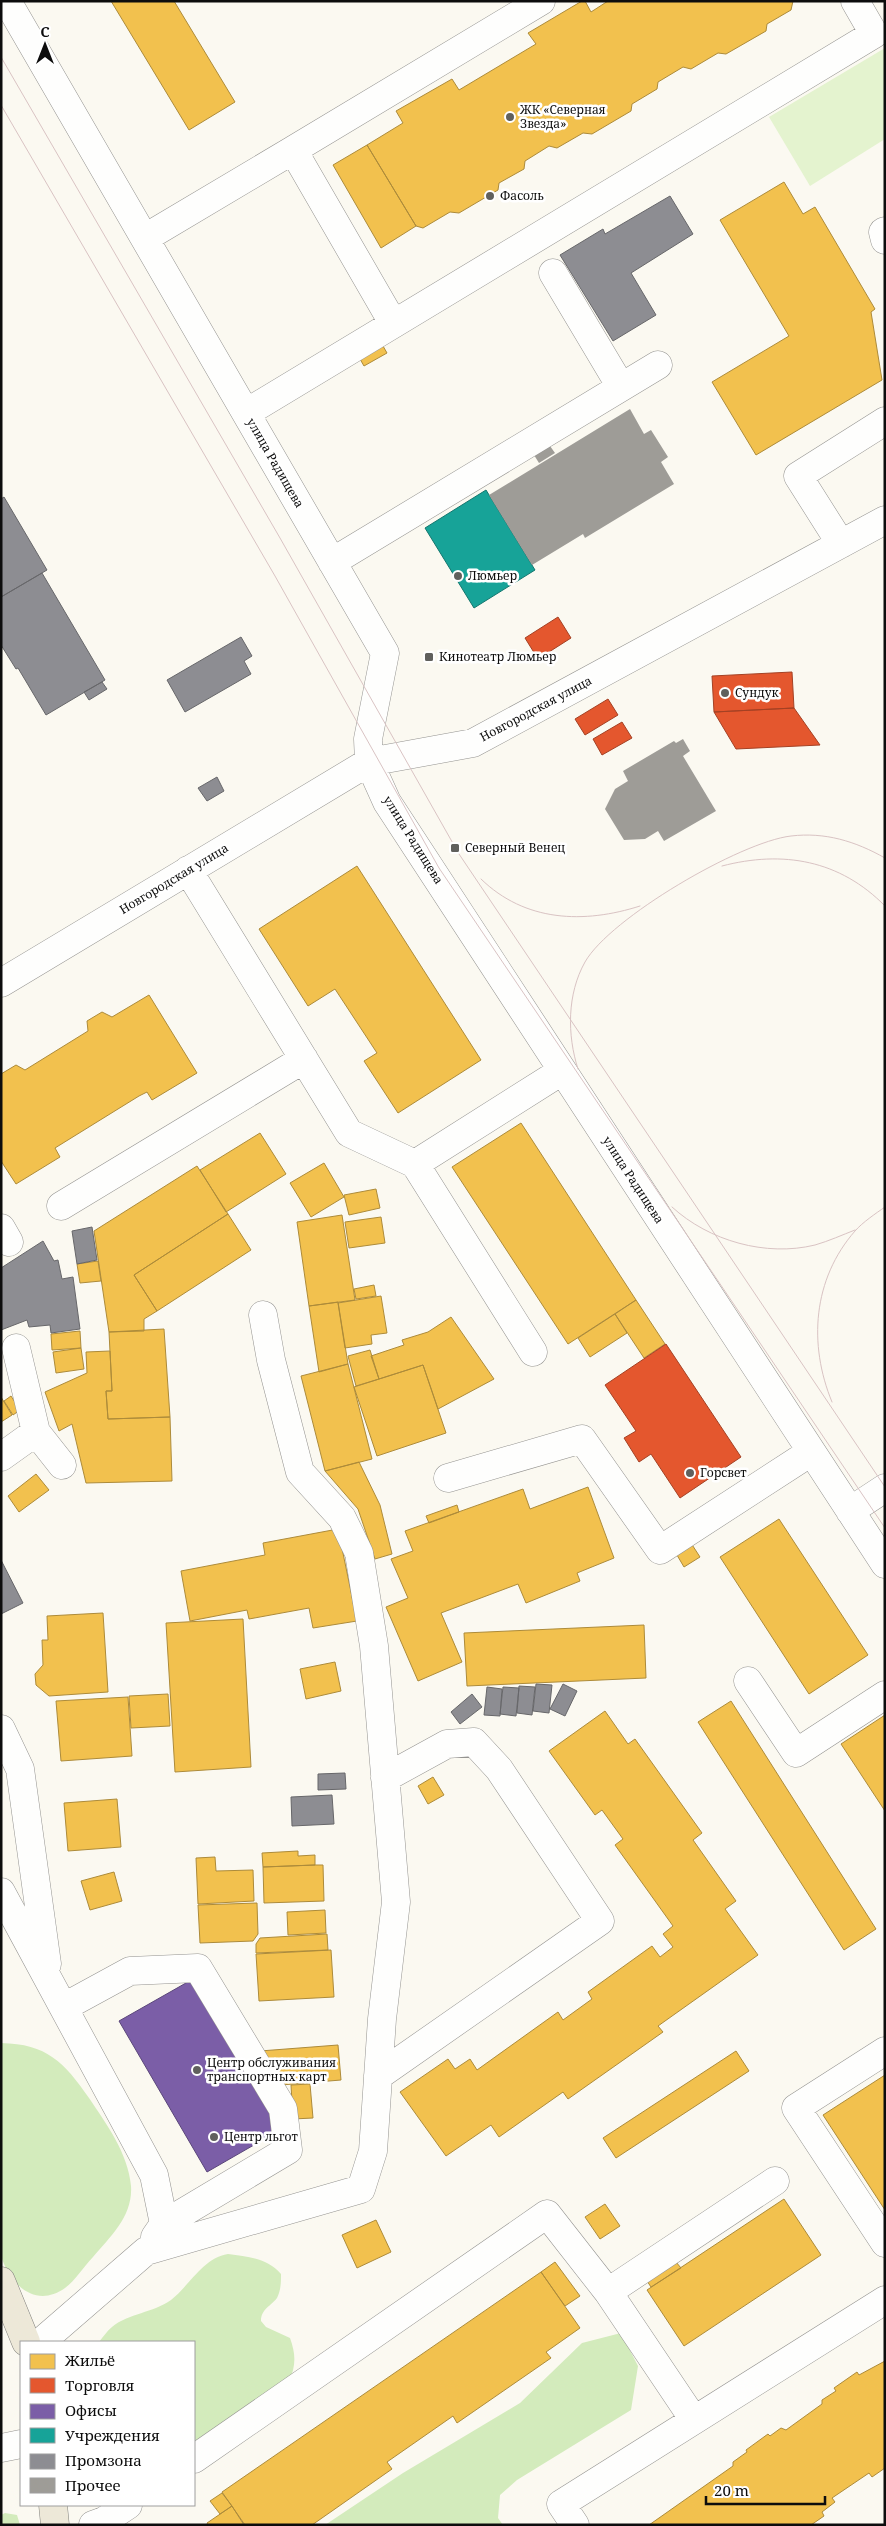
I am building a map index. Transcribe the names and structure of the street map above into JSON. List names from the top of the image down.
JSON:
{
  "streets": {
    "street": ["улица Радищева", "Новгородская улица"]
  },
  "crossings": [
    ["улица Радищева", "Новгородская улица"]
  ],
  "places": {
    "other": [
      "ЖК «Северная Звезда»",
      "Фасоль",
      "Люмьер",
      "Сундук",
      "Горсвет",
      "Центр обслуживания транспортных карт",
      "Центр льгот"
    ],
    "transit": ["Кинотеатр Люмьер", "Северный Венец"]
  },
  "legend": [
    "Жильё",
    "Торговля",
    "Офисы",
    "Учреждения",
    "Промзона",
    "Прочее"
  ],
  "scale_bar": "20 m",
  "north": "top"
}
